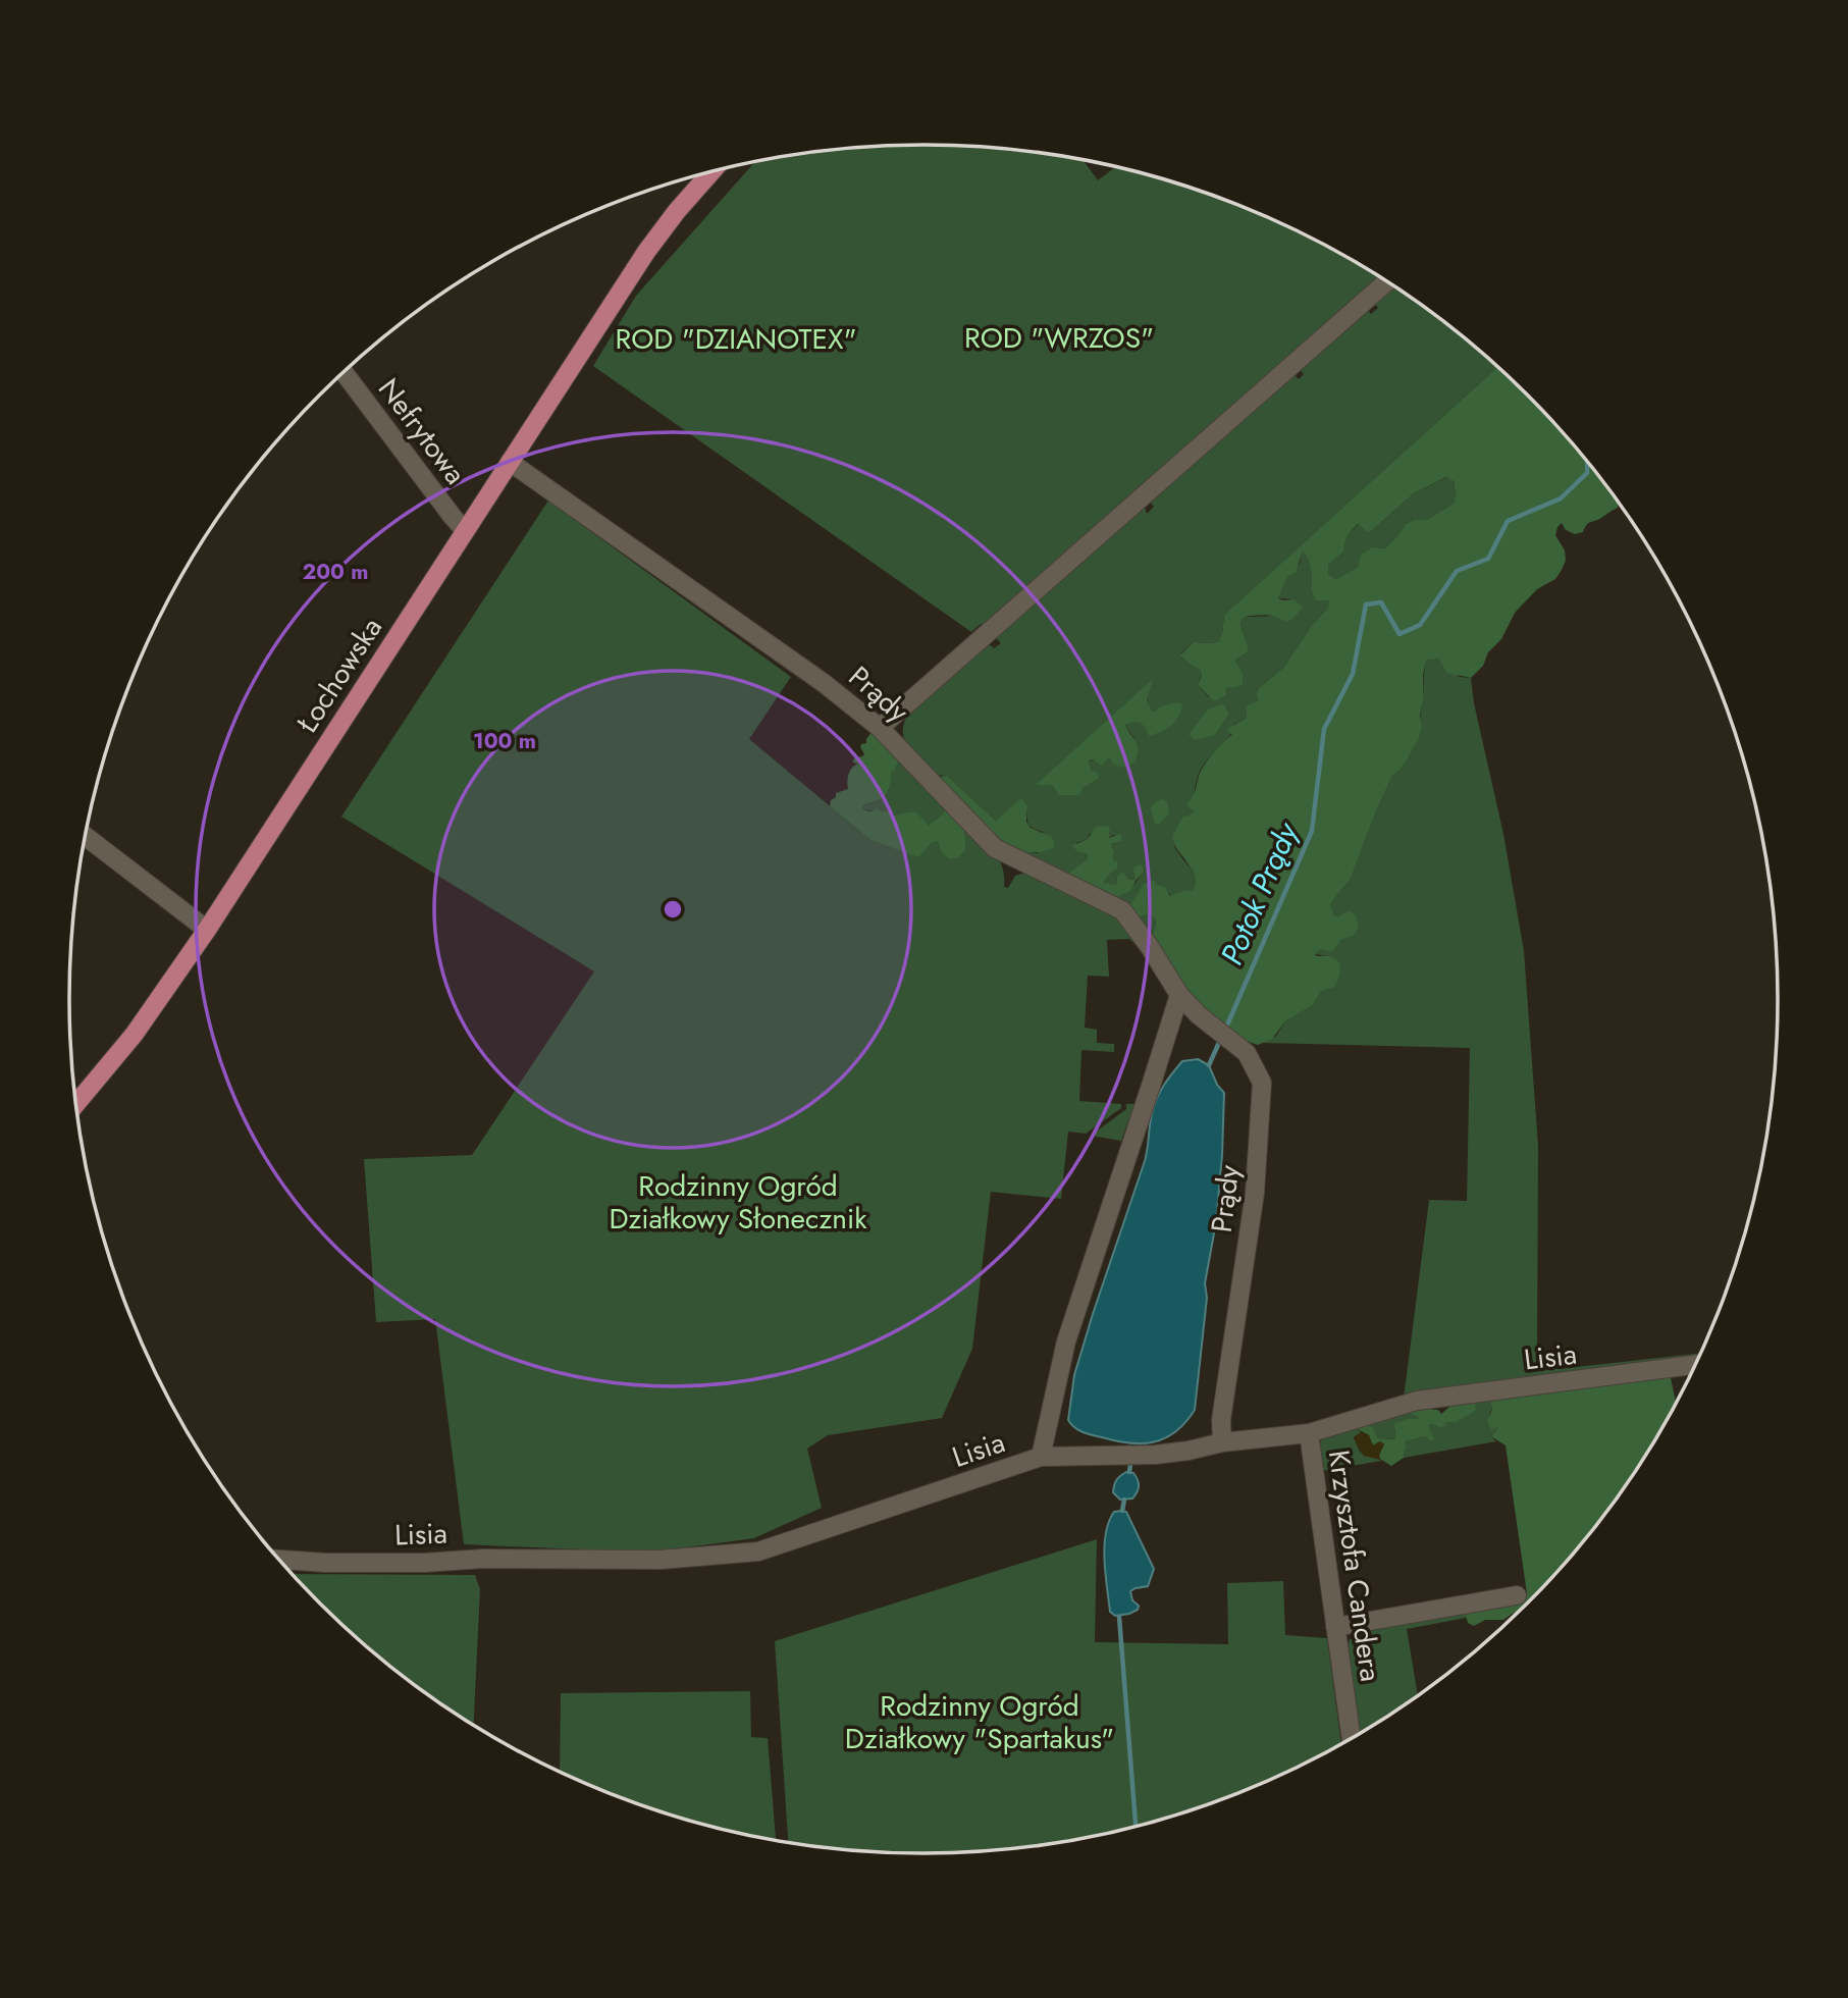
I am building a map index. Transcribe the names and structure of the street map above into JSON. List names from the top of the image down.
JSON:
{
  "streets": {
    "main road": ["Łochowska"],
    "street": [
      "Nefrytowa",
      "Prądy",
      "Lisia",
      "Krzysztofa Candera"
    ]
  },
  "crossings": [
    ["Nefrytowa", "Łochowska"],
    ["Łochowska", "Prądy"],
    ["Prądy", "Lisia"],
    ["Lisia", "Krzysztofa Candera"]
  ],
  "water": ["Potok Prądy"],
  "parks": [
    "ROD \"WRZOS\"",
    "ROD \"DZIANOTEX\"",
    "Rodzinny Ogród Działkowy Słonecznik",
    "Rodzinny Ogród Działkowy \"Spartakus\""
  ],
  "rings": ["200 m", "100 m"]
}
